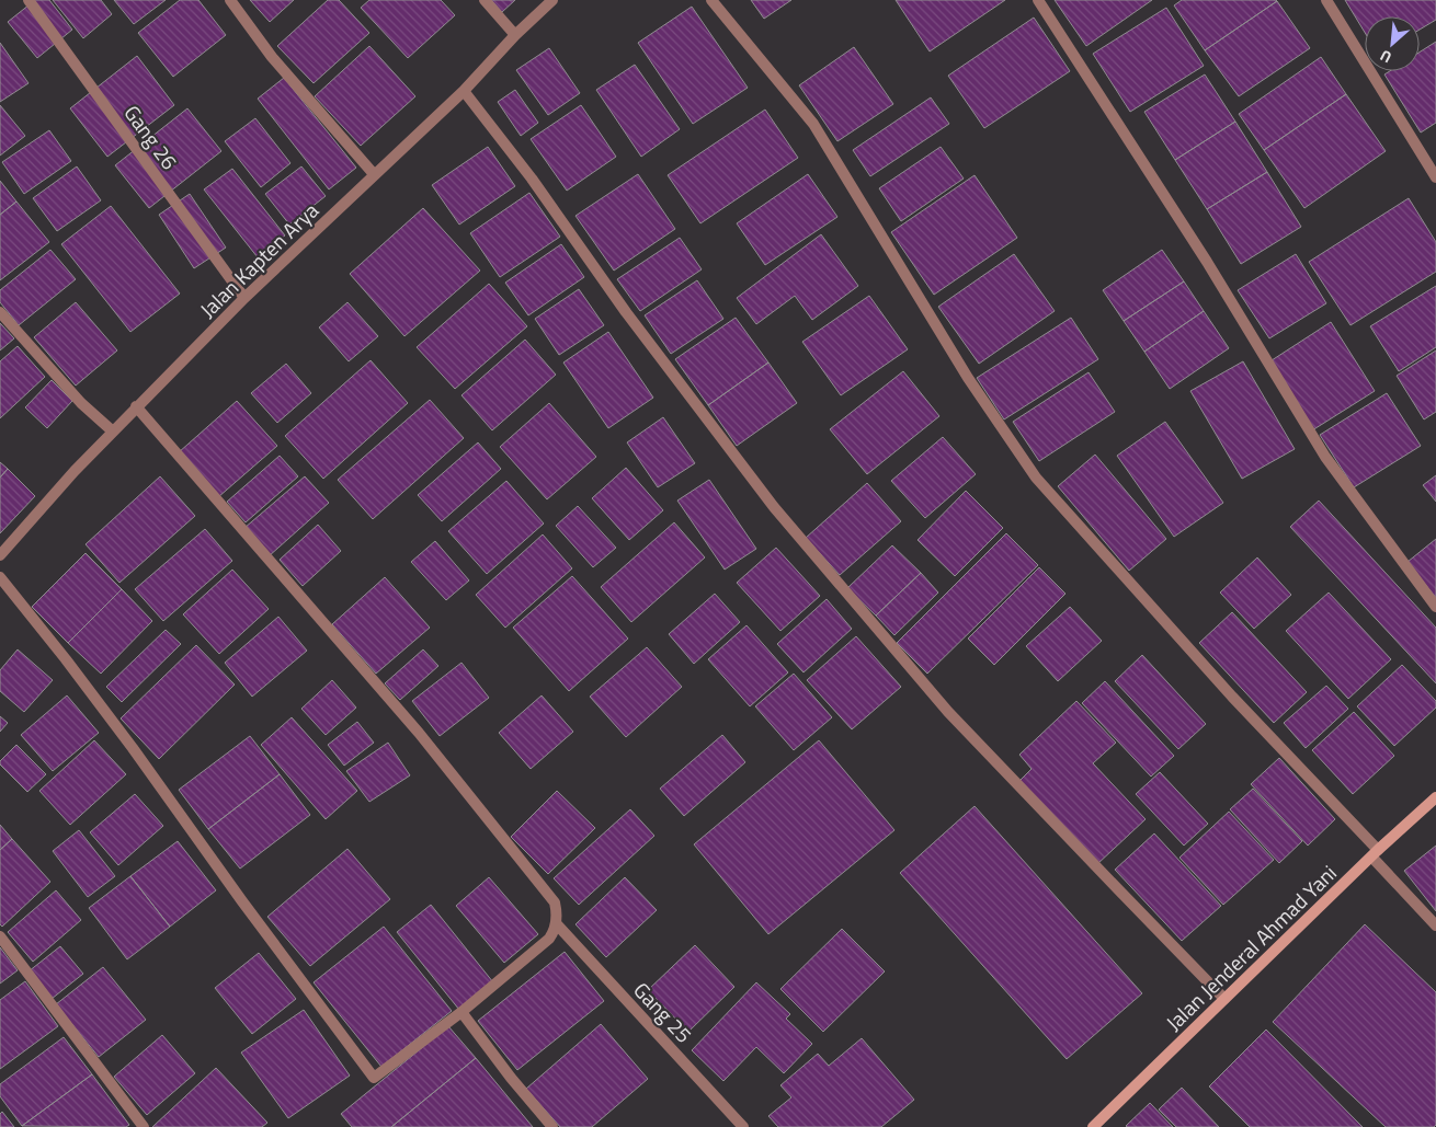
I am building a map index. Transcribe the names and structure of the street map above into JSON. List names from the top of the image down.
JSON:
{
  "streets": {
    "main road": ["Jalan Jenderal Ahmad Yani"],
    "street": ["Gang 26", "Jalan Kapten Arya", "Gang 25"]
  },
  "crossings": [
    ["Gang 26", "Jalan Kapten Arya"]
  ],
  "north": "bottom left"
}
